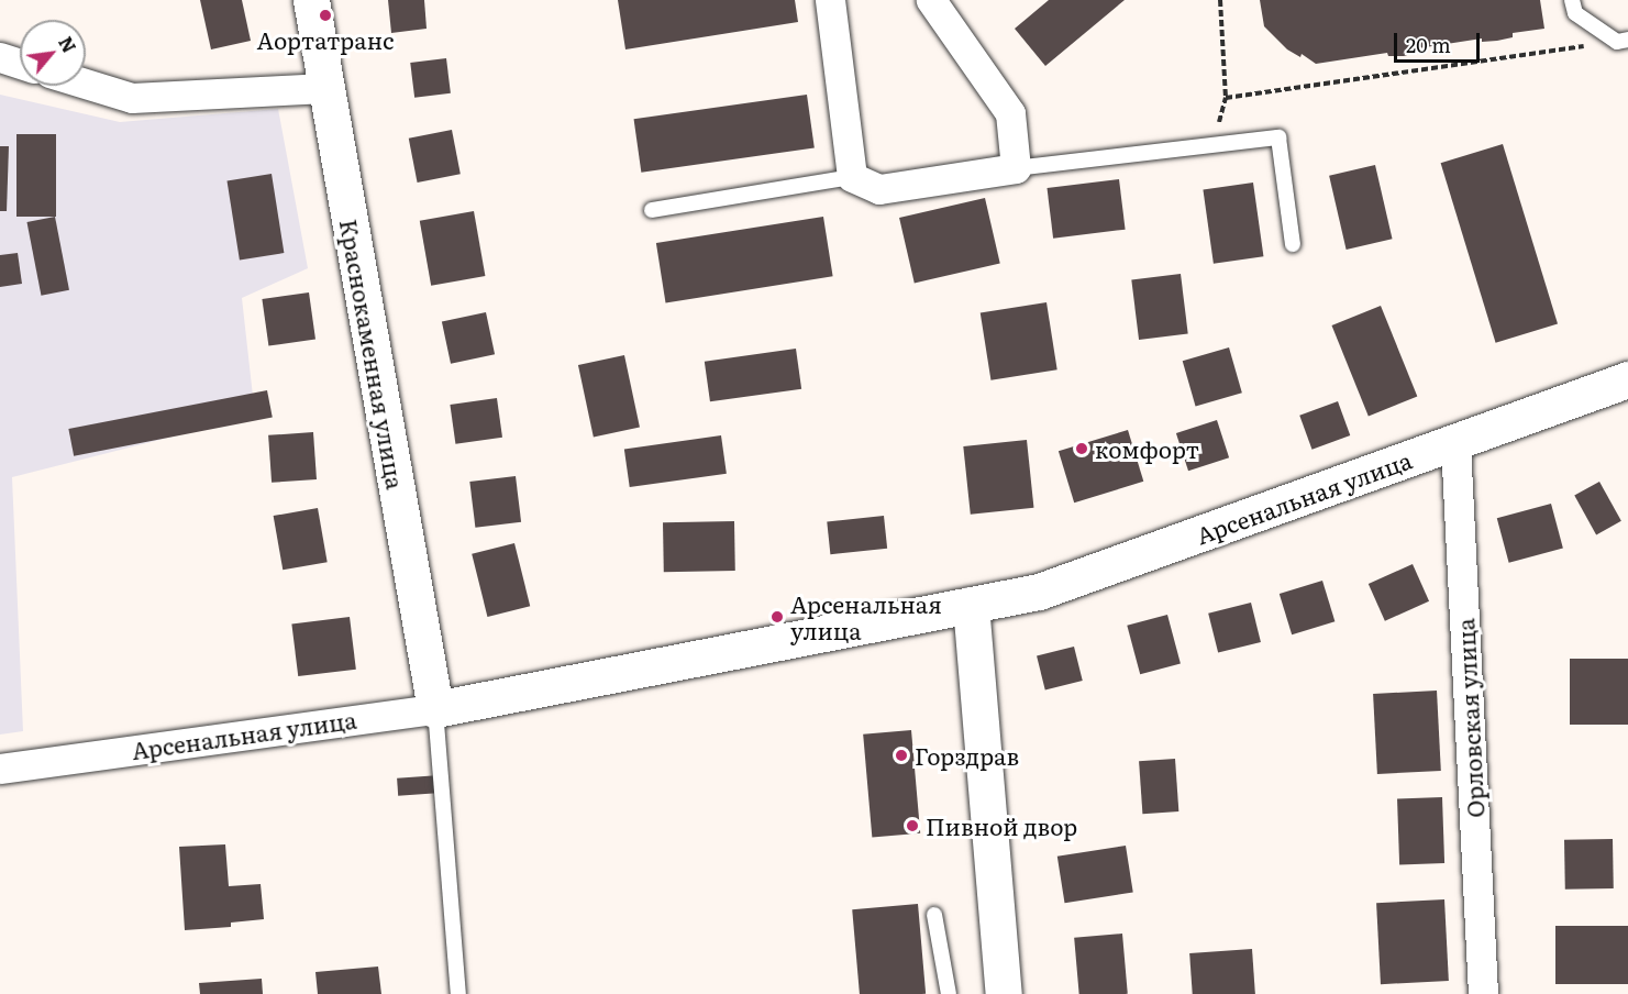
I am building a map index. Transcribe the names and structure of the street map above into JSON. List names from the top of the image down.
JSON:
{
  "streets": {
    "street": ["Краснокаменная улица", "Арсенальная улица", "Орловская улица"]
  },
  "crossings": [
    ["Краснокаменная улица", "Арсенальная улица"],
    ["Арсенальная улица", "Орловская улица"]
  ],
  "places": [
    "Аортатранс",
    "комфорт",
    "Арсенальная улица",
    "Горздрав",
    "Пивной двор"
  ],
  "scale_bar": "20 m",
  "north": "top right"
}
